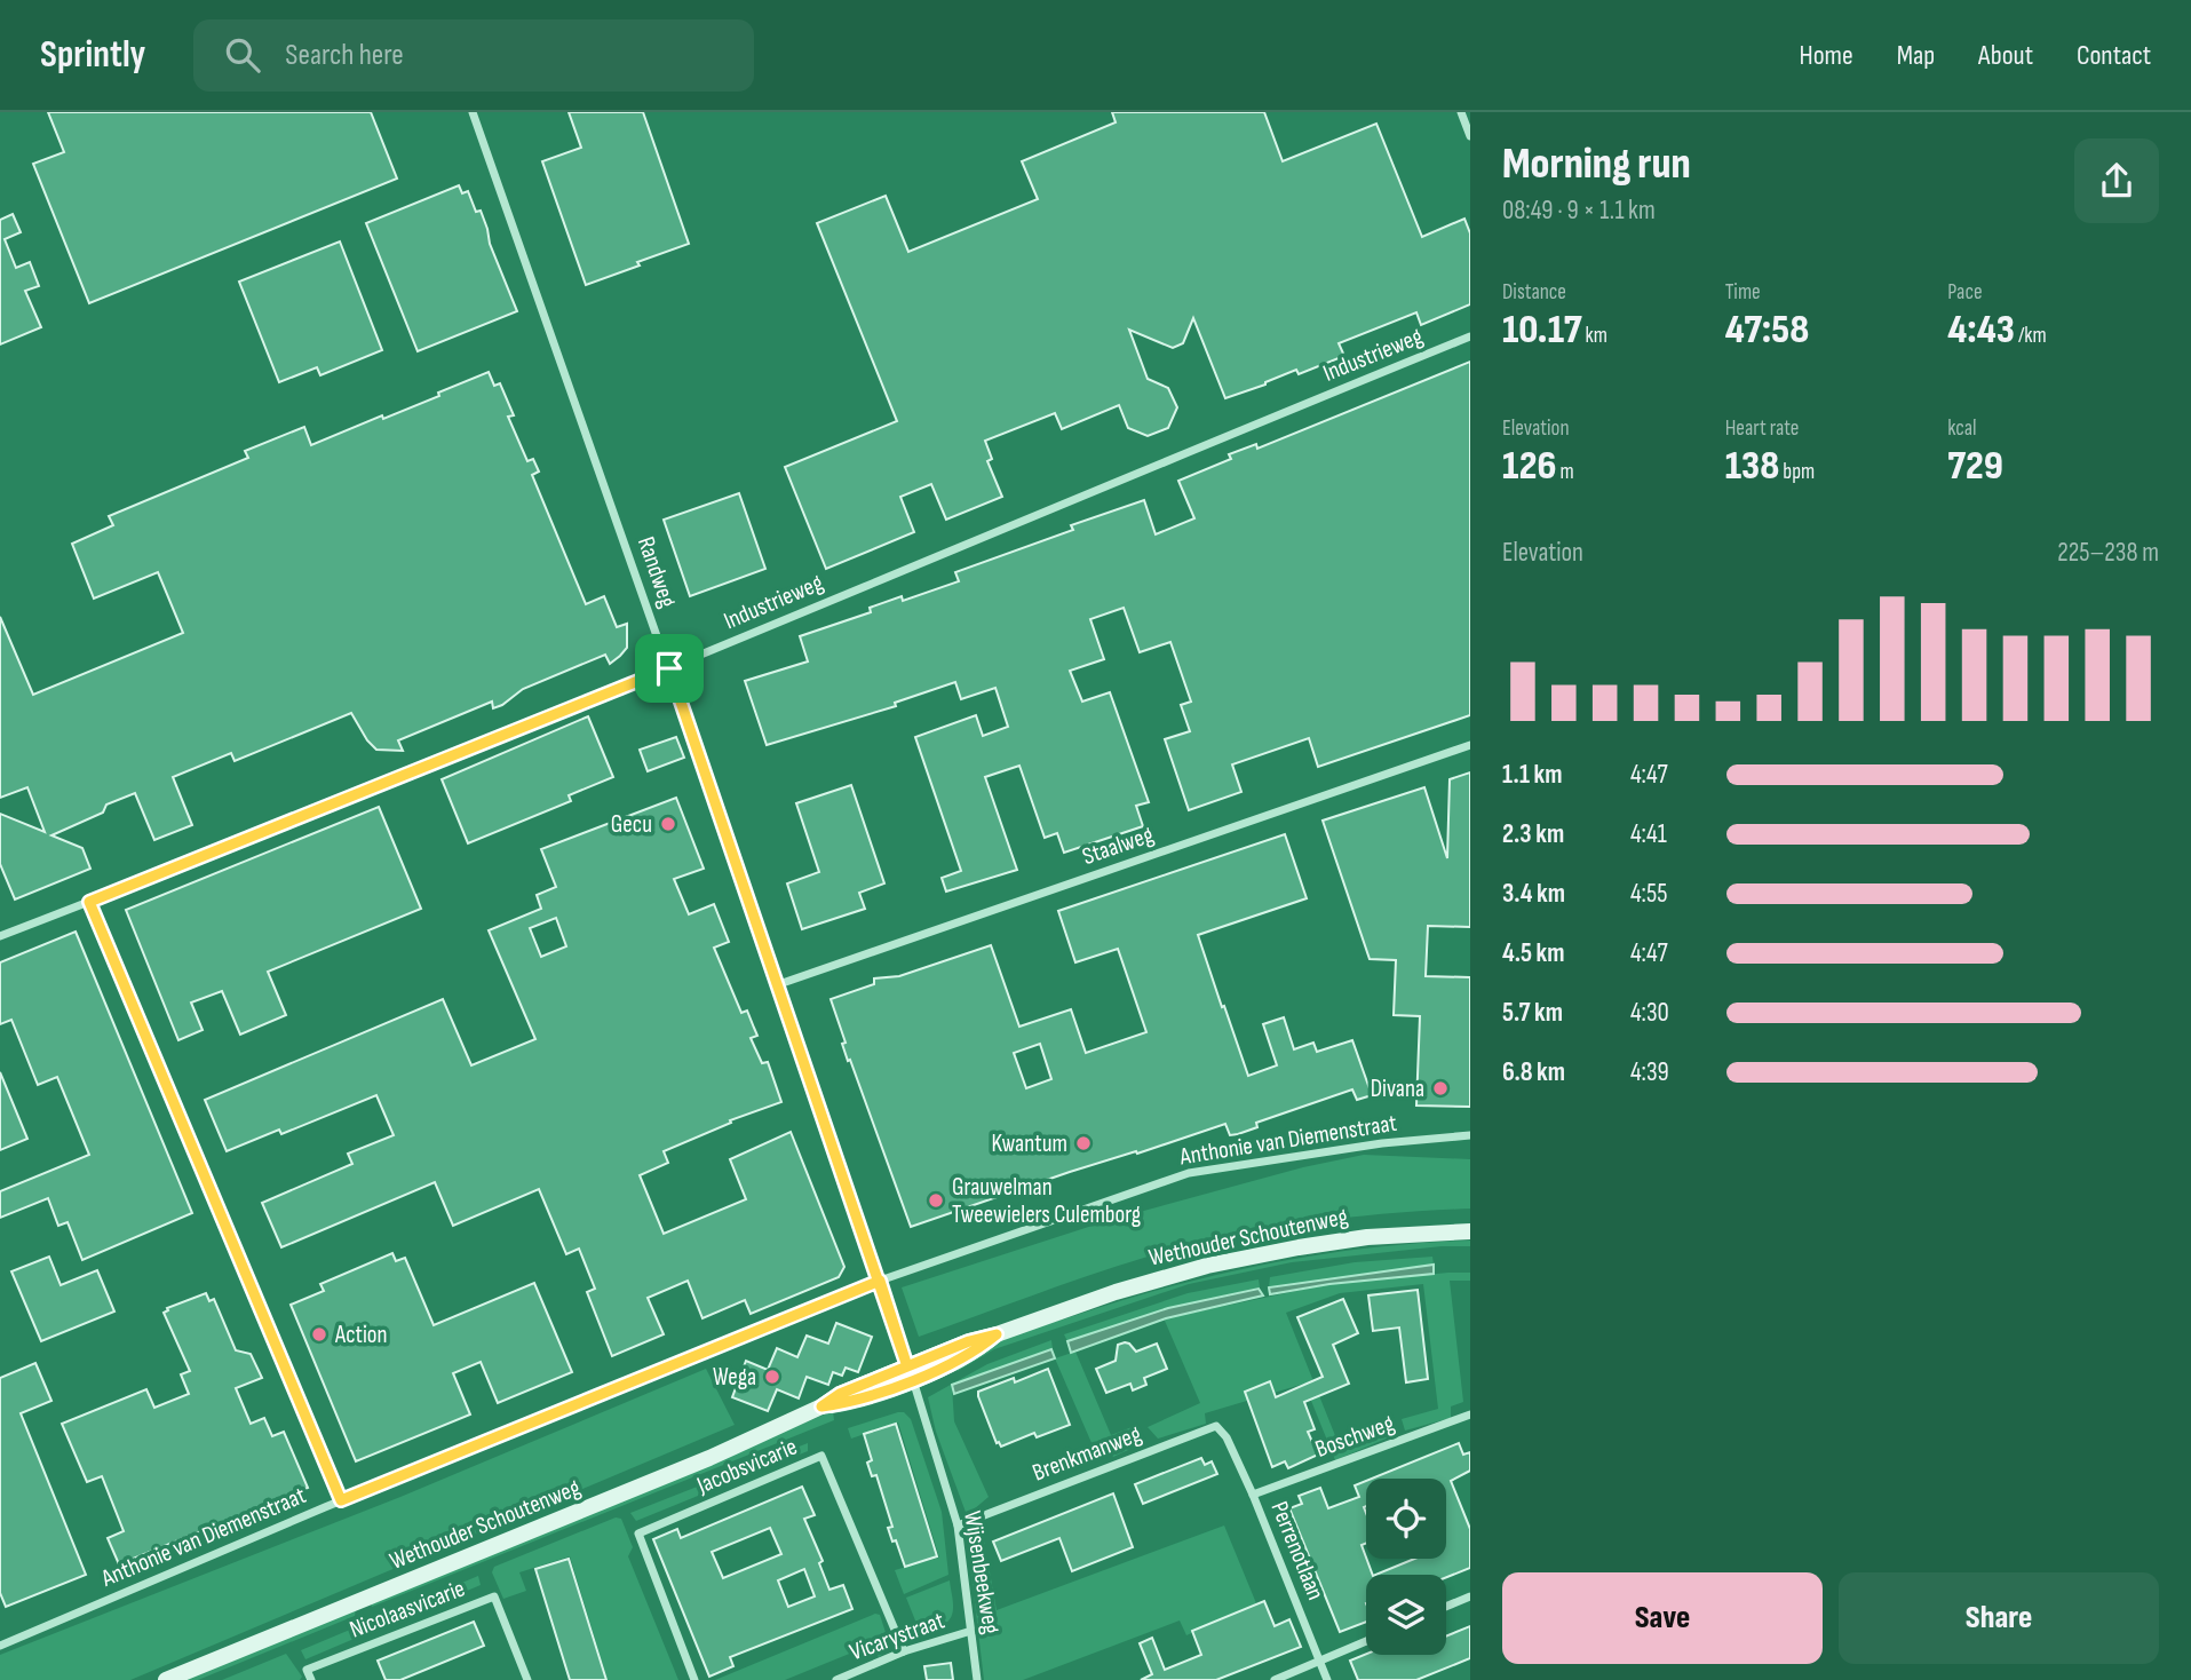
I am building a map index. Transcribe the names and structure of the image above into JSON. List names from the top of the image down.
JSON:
{
  "streets": {
    "street": [
      "Industrieweg",
      "Randweg",
      "Staalweg",
      "Anthonie van Diemenstraat",
      "Wethouder Schoutenweg",
      "Boschweg",
      "Brenkmanweg",
      "Jacobsvicarie",
      "Perrenotlaan",
      "Wijsenbeekweg",
      "Nicolaasvicarie",
      "Vicarystraat"
    ]
  },
  "crossings": [
    ["Industrieweg", "Randweg"],
    ["Randweg", "Staalweg"],
    ["Randweg", "Anthonie van Diemenstraat"],
    ["Randweg", "Wethouder Schoutenweg"],
    ["Randweg", "Wijsenbeekweg"],
    ["Wethouder Schoutenweg", "Wijsenbeekweg"],
    ["Boschweg", "Perrenotlaan"],
    ["Brenkmanweg", "Perrenotlaan"],
    ["Brenkmanweg", "Wijsenbeekweg"],
    ["Jacobsvicarie", "Vicarystraat"],
    ["Wijsenbeekweg", "Vicarystraat"]
  ],
  "places": [
    "Gecu",
    "Divana",
    "Kwantum",
    "Grauwelman Tweewielers Culemborg",
    "Action",
    "Wega"
  ],
  "page": {
    "header": "Sprintly",
    "search": "Search here",
    "nav": [
      "Home",
      "Map",
      "About",
      "Contact"
    ],
    "heading": ["Morning run", "08:49 · 9 × 1.1 km"],
    "stats": [
      ["Distance", "10.17 km"],
      ["Time", "47:58"],
      ["Pace", "4:43 /km"],
      ["Elevation", "126 m"],
      ["Heart rate", "138 bpm"],
      ["kcal", "729"]
    ],
    "chart": ["Elevation", "225–238 m"],
    "list": [
      {
        "name": "1.1 km",
        "note": "4:47"
      },
      {
        "name": "2.3 km",
        "note": "4:41"
      },
      {
        "name": "3.4 km",
        "note": "4:55"
      },
      {
        "name": "4.5 km",
        "note": "4:47"
      },
      {
        "name": "5.7 km",
        "note": "4:30"
      },
      {
        "name": "6.8 km",
        "note": "4:39"
      }
    ],
    "buttons": ["Save", "Share"]
  }
}
